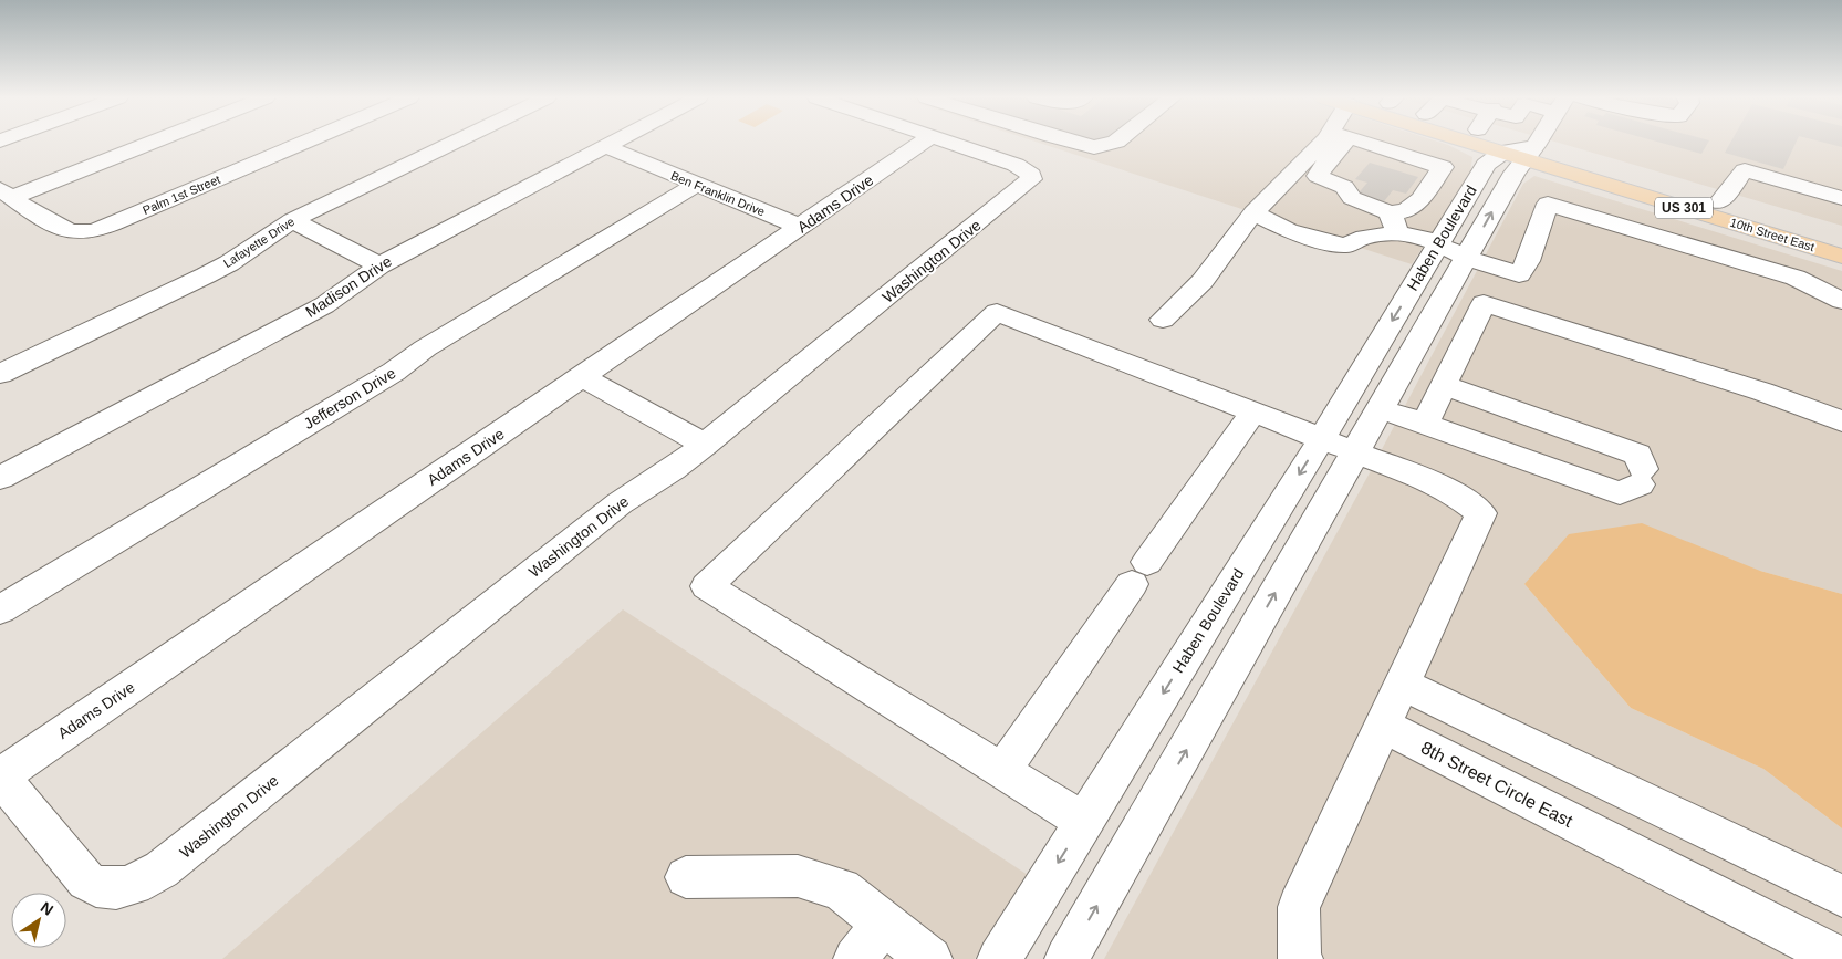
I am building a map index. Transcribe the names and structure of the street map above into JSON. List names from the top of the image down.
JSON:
{
  "streets": {
    "main road": ["US 301", "10th Street East"],
    "street": [
      "Ben Franklin Drive",
      "Palm 1st Street",
      "Adams Drive",
      "Haben Boulevard",
      "Lafayette Drive",
      "Washington Drive",
      "Madison Drive",
      "Jefferson Drive",
      "8th Street Circle East"
    ]
  },
  "crossings": [
    ["Ben Franklin Drive", "Adams Drive"],
    ["Ben Franklin Drive", "Madison Drive"],
    ["Ben Franklin Drive", "Jefferson Drive"],
    ["Adams Drive", "Washington Drive"],
    ["10th Street East", "Haben Boulevard"]
  ],
  "north": "top right"
}
